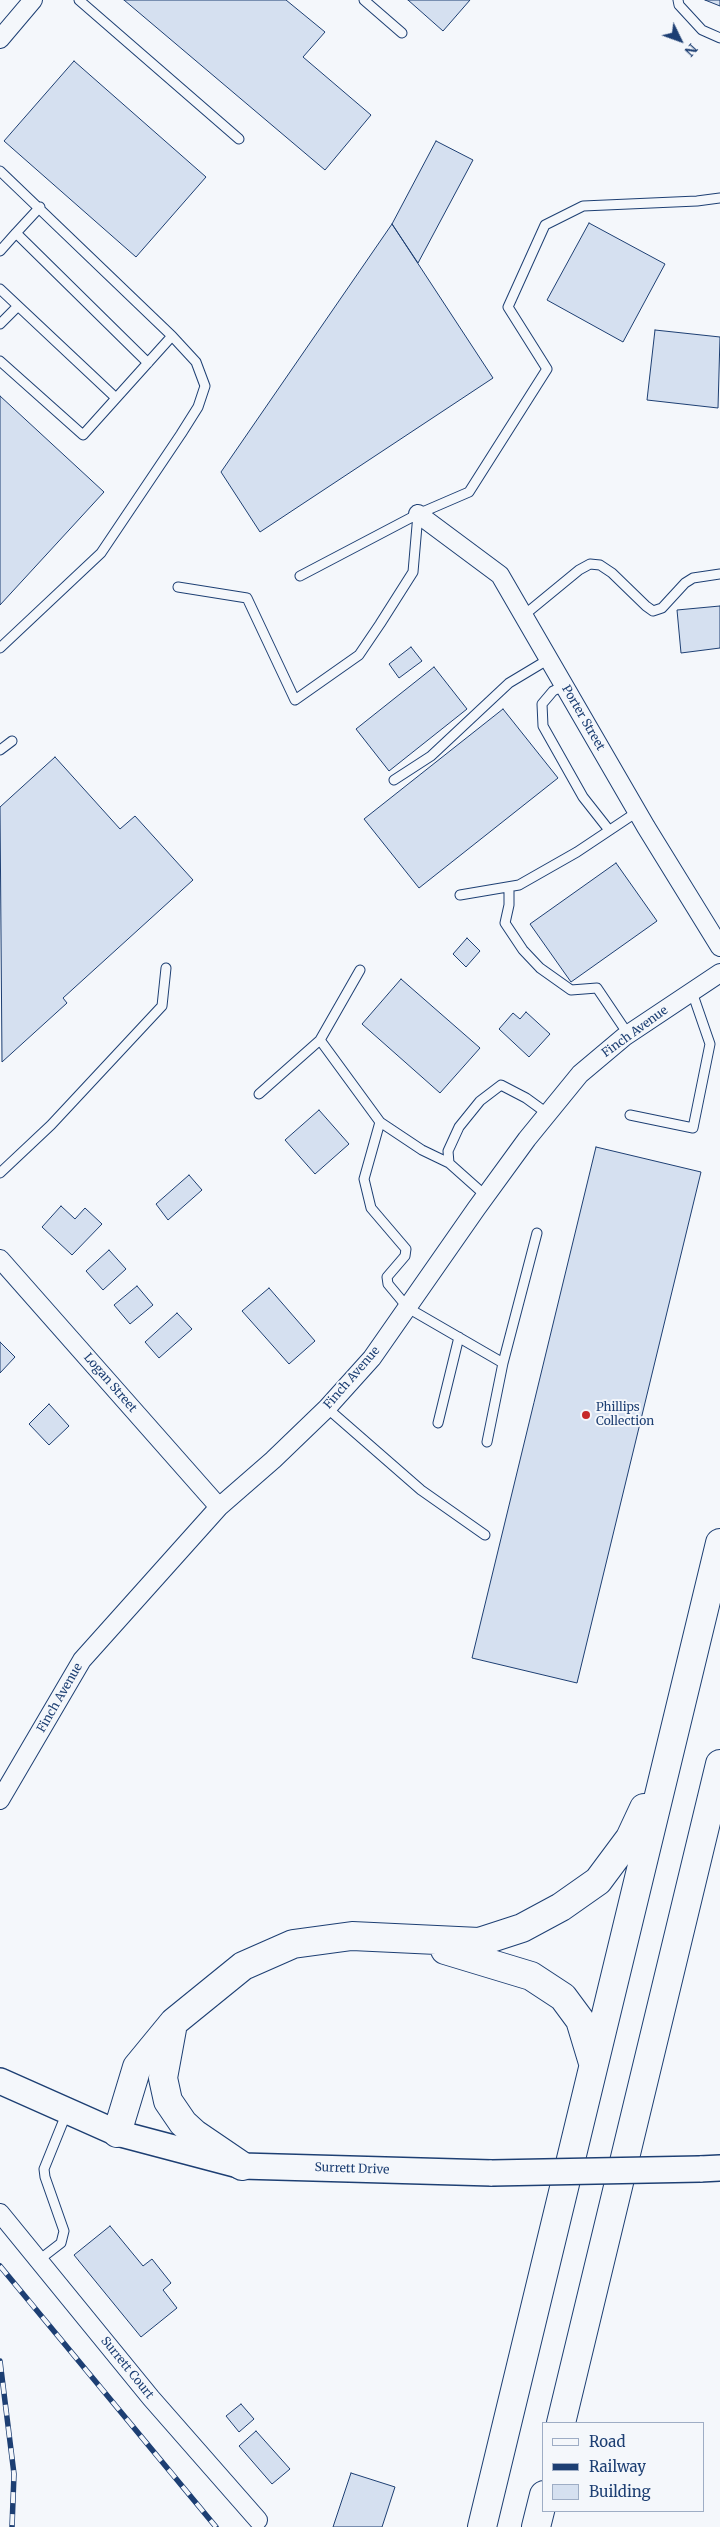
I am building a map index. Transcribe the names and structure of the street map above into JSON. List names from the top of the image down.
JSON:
{
  "streets": {
    "street": [
      "Porter Street",
      "Finch Avenue",
      "Logan Street",
      "Surrett Drive",
      "Surrett Court"
    ]
  },
  "crossings": [
    ["Finch Avenue", "Logan Street"]
  ],
  "places": ["Phillips Collection"],
  "legend": ["Road", "Railway", "Building"],
  "north": "bottom right"
}
